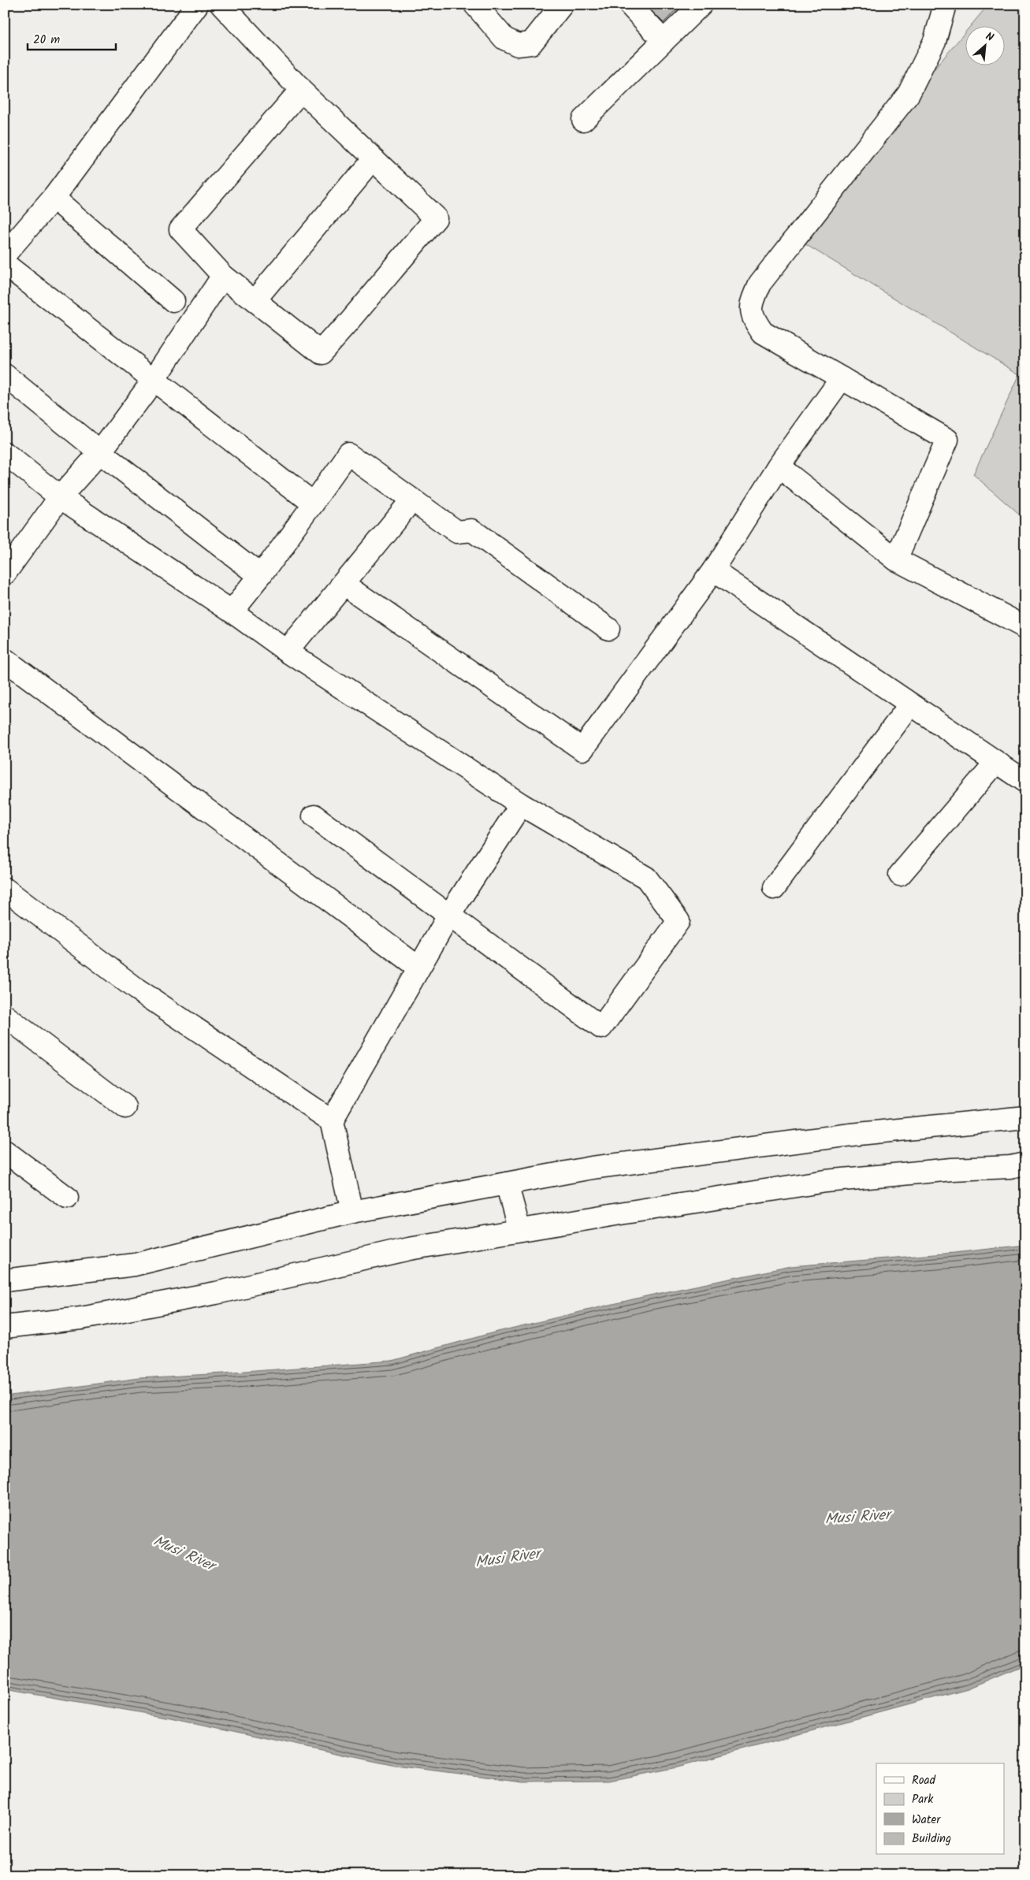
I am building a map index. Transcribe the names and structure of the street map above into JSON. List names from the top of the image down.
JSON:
{
  "water": ["Musi River"],
  "legend": [
    "Road",
    "Park",
    "Water",
    "Building"
  ],
  "scale_bar": "20 m",
  "north": "top right"
}
